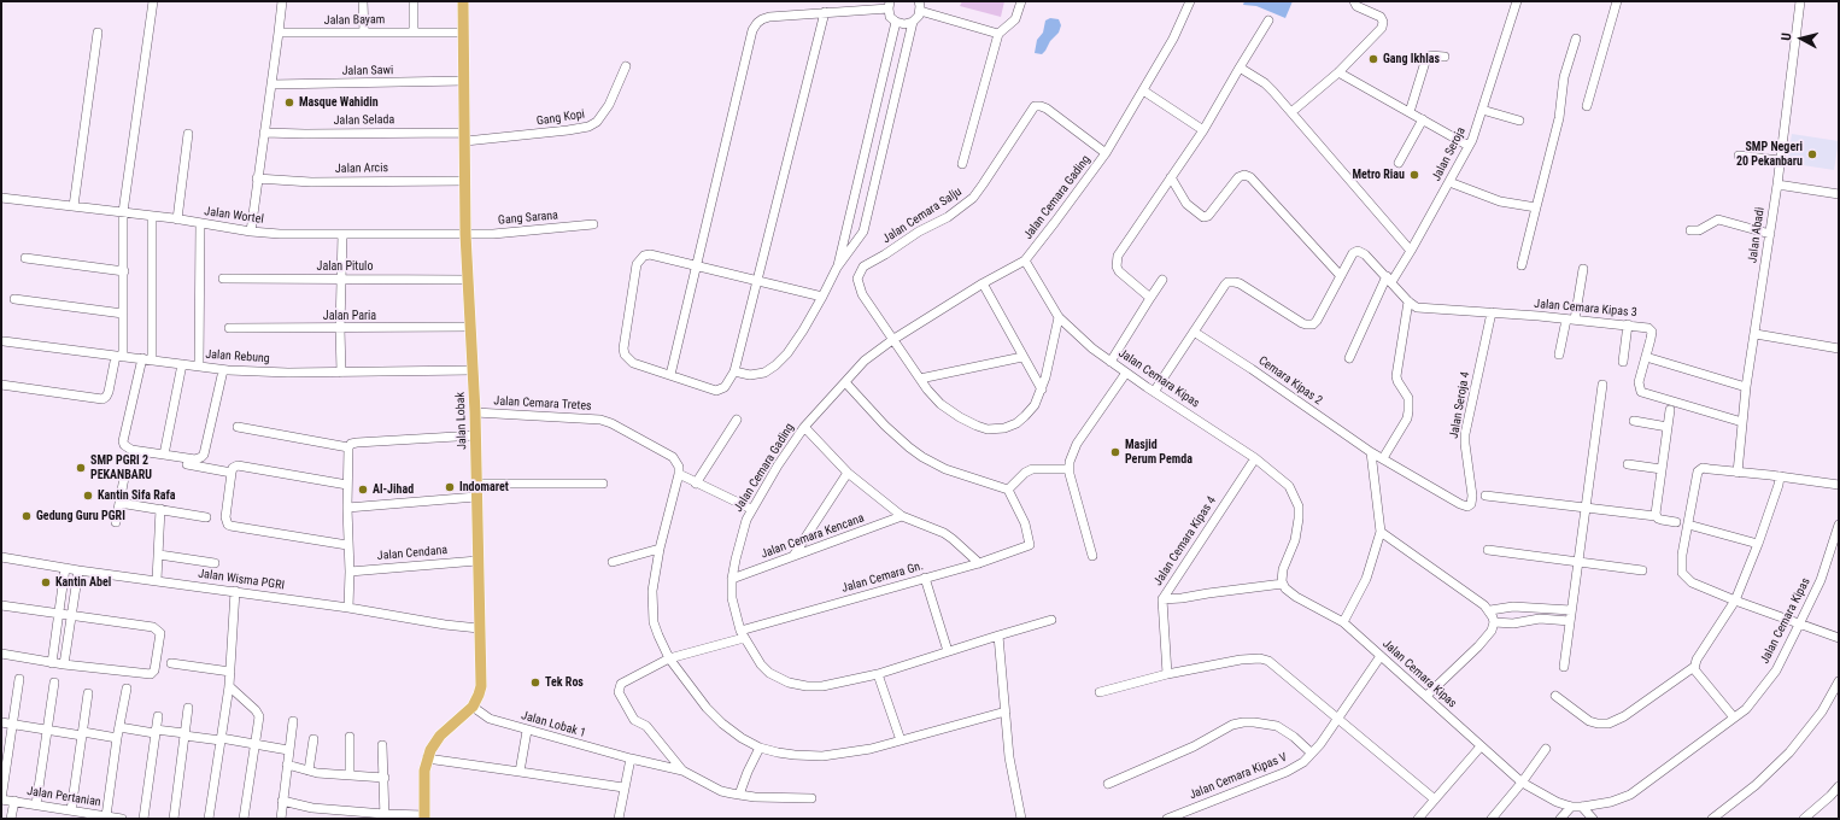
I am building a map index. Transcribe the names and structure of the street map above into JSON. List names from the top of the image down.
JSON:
{
  "streets": {
    "main road": ["Jalan Lobak"],
    "street": [
      "Jalan Bayam",
      "Jalan Sawi",
      "Gang Kopi",
      "Jalan Selada",
      "Jalan Seroja",
      "Jalan Arcis",
      "Jalan Cemara Gading",
      "Jalan Wortel",
      "Jalan Cemara Salju",
      "Gang Sarana",
      "Jalan Abadi",
      "Jalan Pitulo",
      "Jalan Cemara Kipas 3",
      "Jalan Paria",
      "Jalan Rebung",
      "Jalan Cemara Kipas",
      "Cemara Kipas 2",
      "Jalan Cemara Tretes",
      "Jalan Seroja 4",
      "Jalan Cemara Kencana",
      "Jalan Cemara Kipas 4",
      "Jalan Cendana",
      "Jalan Cemara Gn.",
      "Jalan Wisma PGRI",
      "Jalan Lobak 1",
      "Jalan Cemara Kipas V",
      "Jalan Pertanian"
    ]
  },
  "crossings": [
    ["Jalan Bayam", "Jalan Lobak"],
    ["Jalan Sawi", "Jalan Lobak"],
    ["Gang Kopi", "Jalan Selada"],
    ["Gang Kopi", "Jalan Lobak"],
    ["Jalan Selada", "Jalan Lobak"],
    ["Jalan Seroja", "Jalan Cemara Kipas 3"],
    ["Jalan Arcis", "Jalan Lobak"],
    ["Jalan Cemara Gading", "Jalan Cemara Salju"],
    ["Jalan Cemara Gading", "Jalan Cemara Kipas"],
    ["Jalan Cemara Gading", "Jalan Cemara Kencana"],
    ["Jalan Cemara Gading", "Jalan Cemara Gn."],
    ["Jalan Wortel", "Gang Sarana"],
    ["Jalan Wortel", "Jalan Lobak"],
    ["Gang Sarana", "Jalan Lobak"],
    ["Jalan Abadi", "Jalan Cemara Kipas 3"],
    ["Jalan Pitulo", "Jalan Lobak"],
    ["Jalan Cemara Kipas 3", "Jalan Cemara Kipas"],
    ["Jalan Cemara Kipas 3", "Cemara Kipas 2"],
    ["Jalan Cemara Kipas 3", "Jalan Seroja 4"],
    ["Jalan Paria", "Jalan Lobak"],
    ["Jalan Rebung", "Jalan Lobak"],
    ["Jalan Cemara Kipas", "Jalan Cemara Kipas 4"],
    ["Jalan Cemara Kipas", "Jalan Cemara Kipas V"],
    ["Cemara Kipas 2", "Jalan Seroja 4"],
    ["Jalan Cemara Tretes", "Jalan Lobak"],
    ["Jalan Lobak", "Jalan Cendana"],
    ["Jalan Lobak", "Jalan Wisma PGRI"],
    ["Jalan Lobak", "Jalan Lobak 1"],
    ["Jalan Cemara Gn.", "Jalan Lobak 1"]
  ],
  "places": [
    "Gang Ikhlas",
    "Masque Wahidin",
    "SMP Negeri 20 Pekanbaru",
    "Metro Riau",
    "Masjid Perum Pemda",
    "SMP PGRI 2 PEKANBARU",
    "Indomaret",
    "Al-Jihad",
    "Kantin Sifa Rafa",
    "Gedung Guru PGRI",
    "Kantin Abel",
    "Tek Ros"
  ],
  "north": "left"
}
